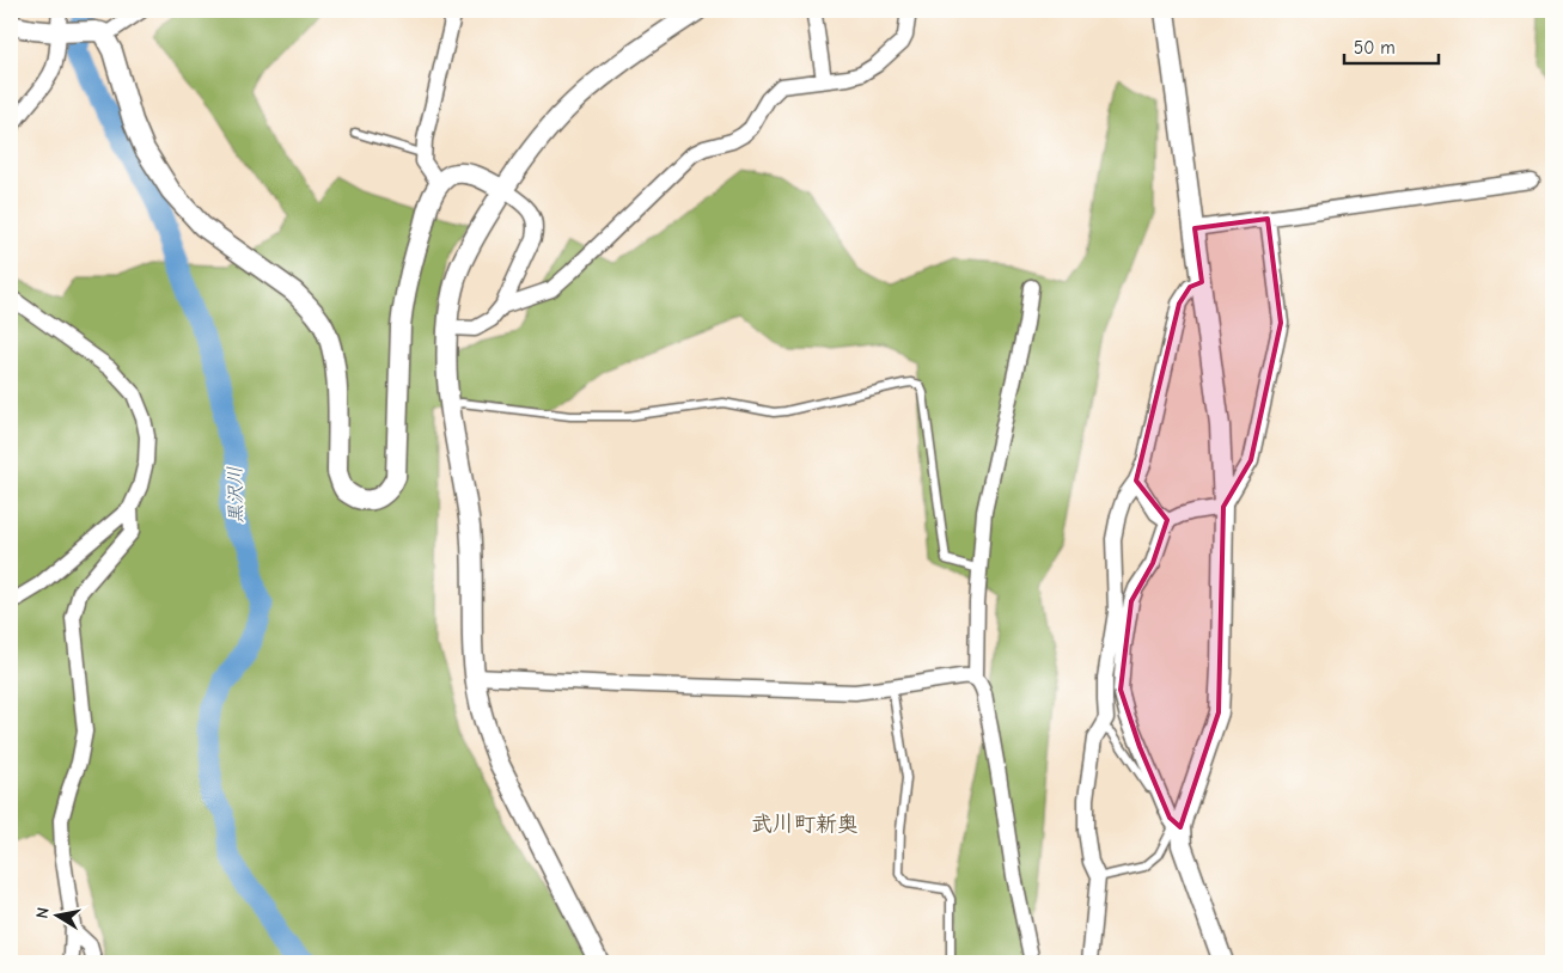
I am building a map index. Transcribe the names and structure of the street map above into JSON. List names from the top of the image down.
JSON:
{
  "districts": ["武川町新奥"],
  "water": ["黒沢川"],
  "scale_bar": "50 m",
  "north": "left"
}
